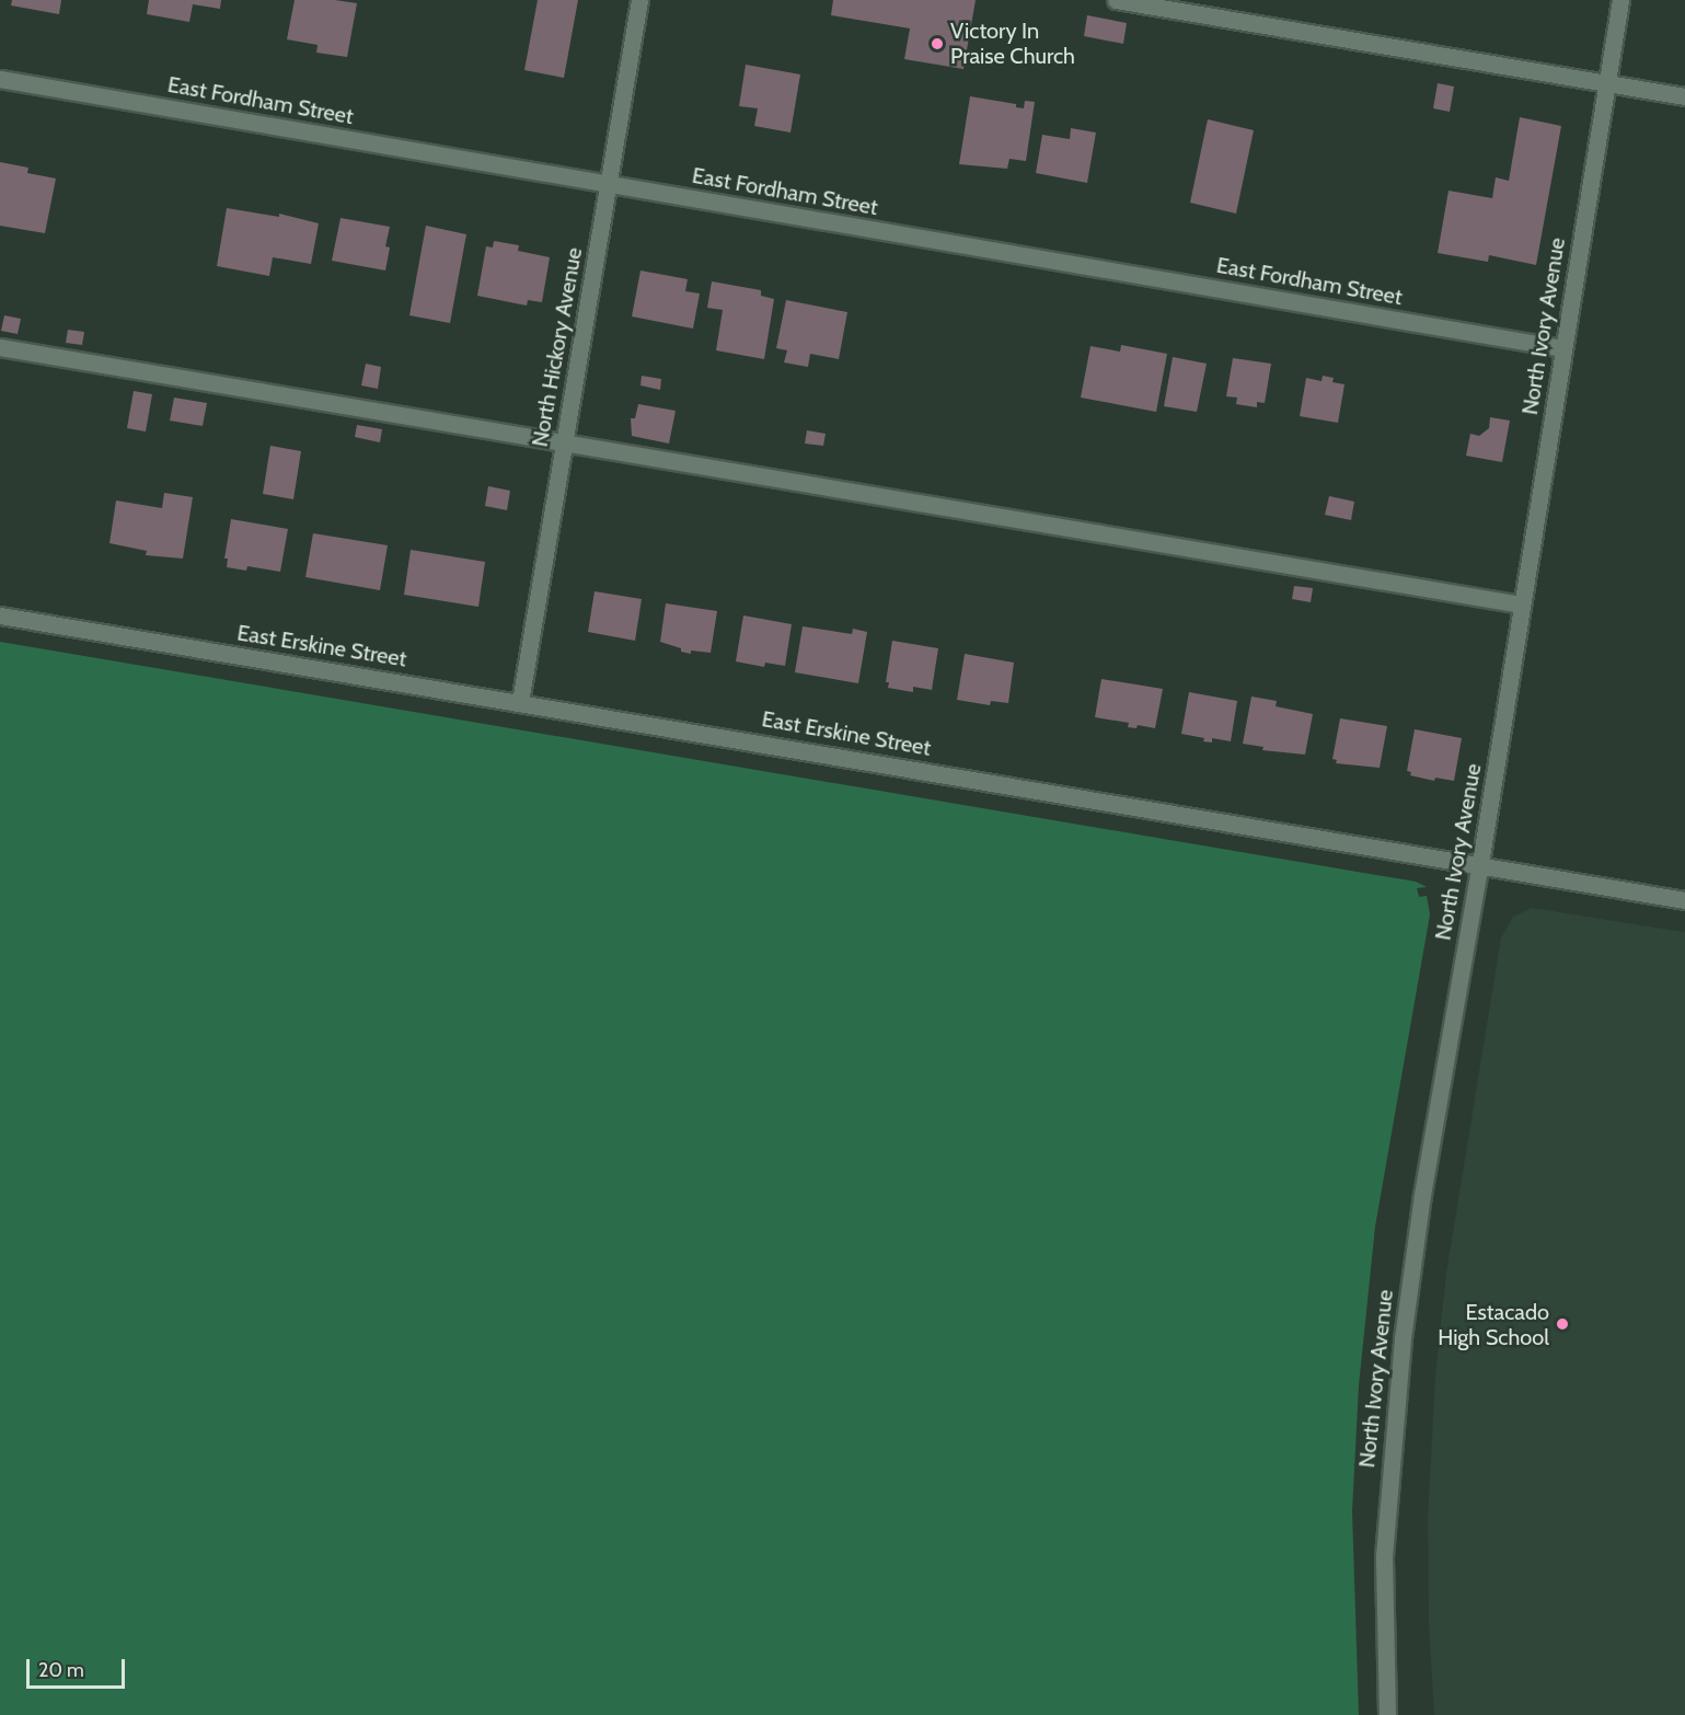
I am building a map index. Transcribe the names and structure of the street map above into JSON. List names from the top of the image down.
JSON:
{
  "streets": {
    "street": [
      "East Fordham Street",
      "North Ivory Avenue",
      "North Hickory Avenue",
      "East Erskine Street"
    ]
  },
  "crossings": [
    ["East Fordham Street", "North Ivory Avenue"],
    ["East Fordham Street", "North Hickory Avenue"],
    ["North Ivory Avenue", "East Erskine Street"],
    ["North Hickory Avenue", "East Erskine Street"]
  ],
  "places": ["Victory In Praise Church", "Estacado High School"],
  "scale_bar": "20 m"
}
